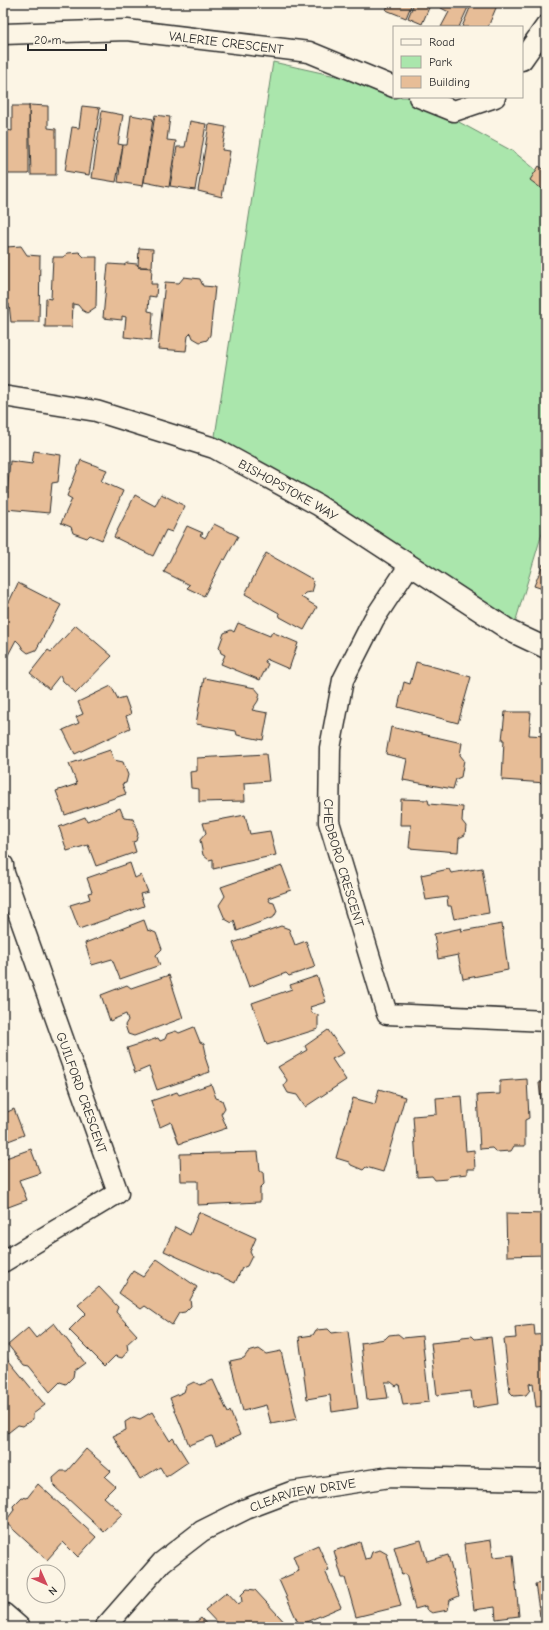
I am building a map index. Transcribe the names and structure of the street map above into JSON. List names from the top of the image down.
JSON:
{
  "streets": {
    "street": [
      "VALERIE CRESCENT",
      "BISHOPSTOKE WAY",
      "CHEDBORO CRESCENT",
      "GUILFORD CRESCENT",
      "CLEARVIEW DRIVE"
    ]
  },
  "crossings": [
    ["BISHOPSTOKE WAY", "CHEDBORO CRESCENT"]
  ],
  "legend": ["Road", "Park", "Building"],
  "scale_bar": "20 m",
  "north": "bottom right"
}
